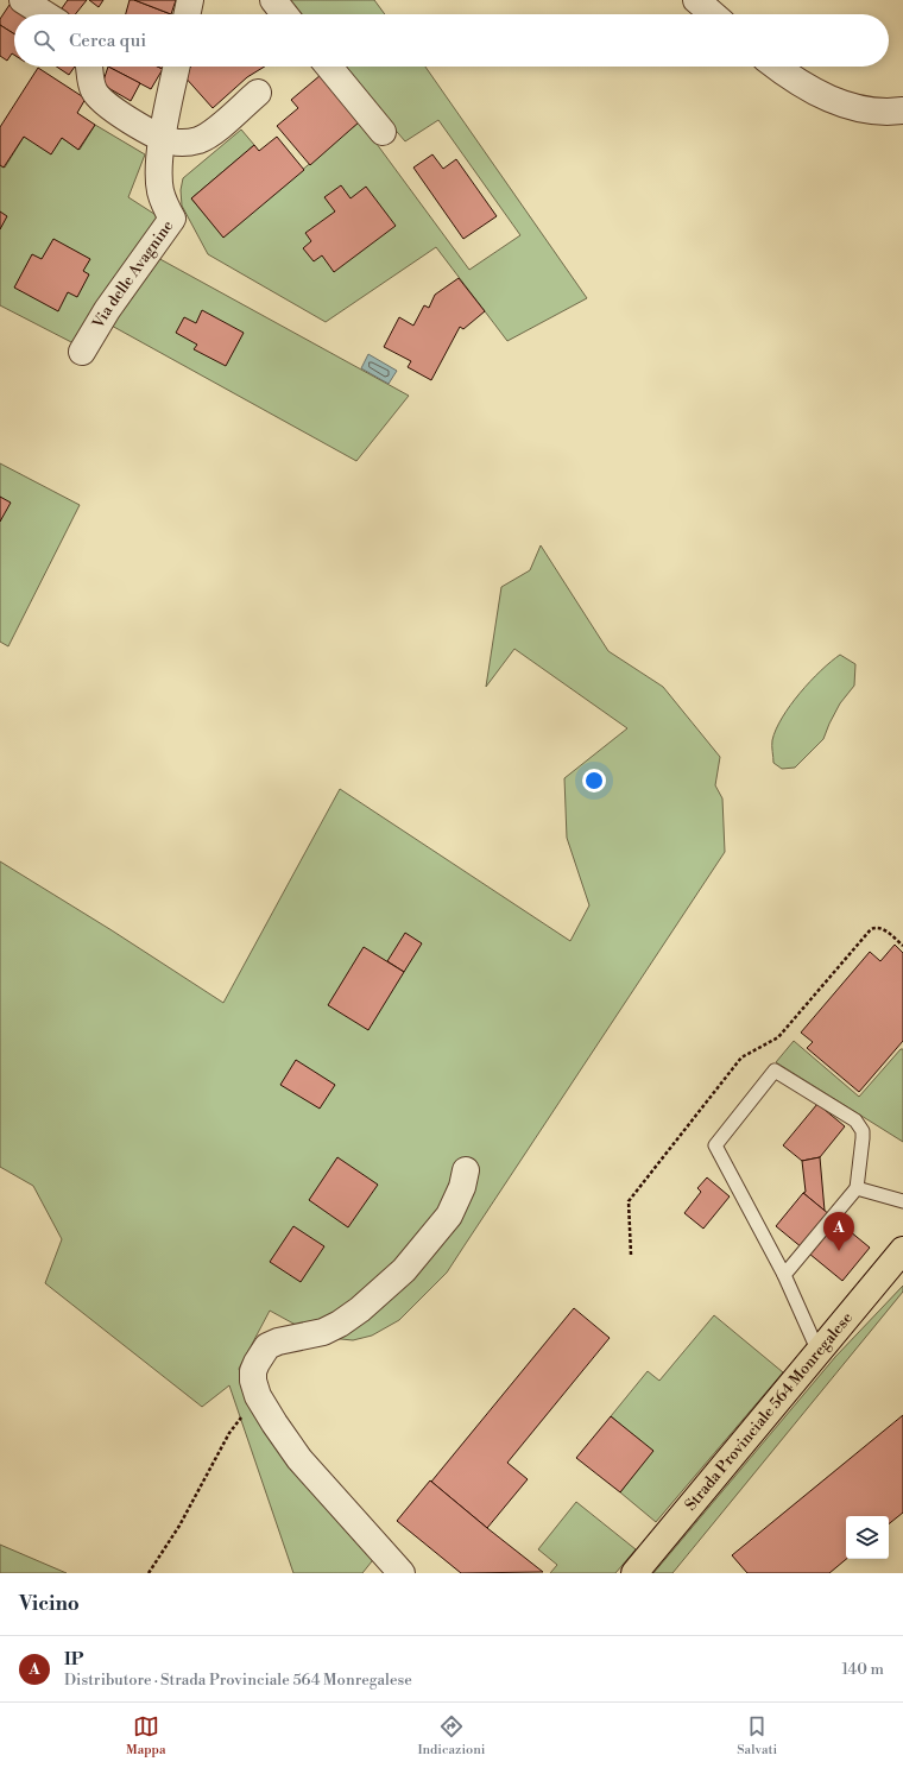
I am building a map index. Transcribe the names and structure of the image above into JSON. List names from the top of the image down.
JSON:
{
  "streets": {
    "main road": ["Strada Provinciale 564 Monregalese"],
    "street": ["Via delle Avagnine"]
  },
  "page": {
    "search": "Cerca qui",
    "pins": "A",
    "heading": "Vicino",
    "list": [
      {
        "mark": "A",
        "name": "IP",
        "note": "Distributore · Strada Provinciale 564 Monregalese",
        "value": "140 m"
      }
    ],
    "nav": ["Mappa", "Indicazioni", "Salvati"]
  }
}
